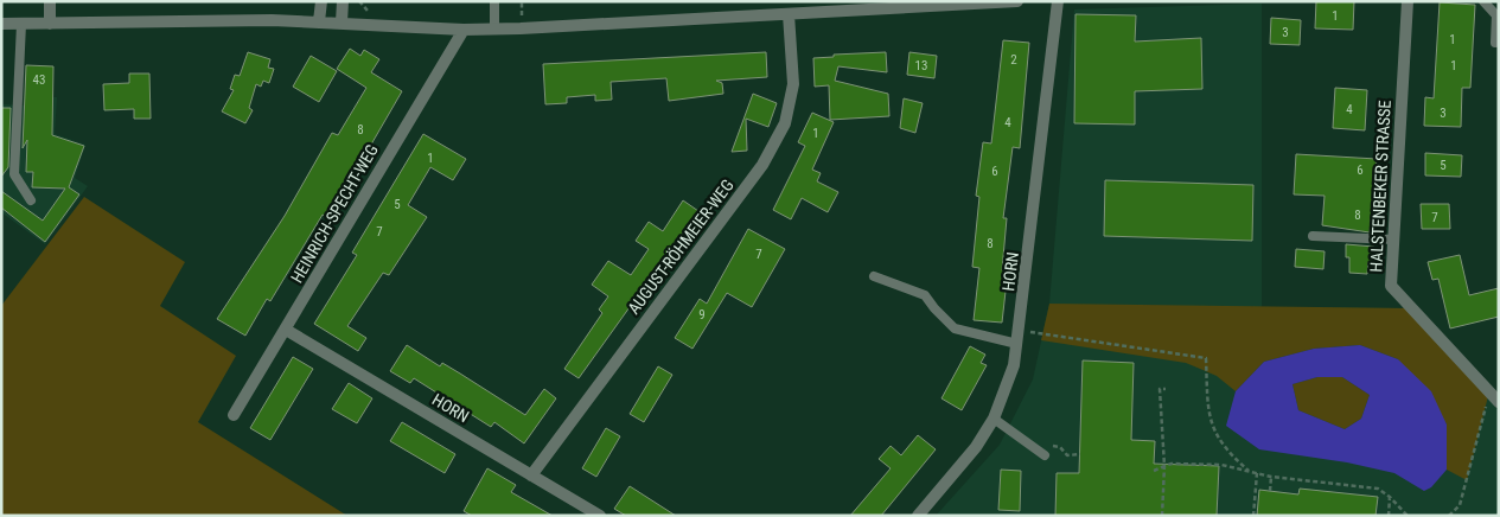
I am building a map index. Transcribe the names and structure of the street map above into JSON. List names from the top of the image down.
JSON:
{
  "streets": {
    "street": [
      "HALSTENBEKER STRASSE",
      "HEINRICH-SPECHT-WEG",
      "AUGUST-RÖHMEIER-WEG",
      "HORN"
    ]
  },
  "crossings": [
    ["HEINRICH-SPECHT-WEG", "HORN"],
    ["AUGUST-RÖHMEIER-WEG", "HORN"]
  ],
  "house_numbers": [
    "1",
    "3",
    "1",
    "2",
    "13",
    "1",
    "43",
    "4",
    "3",
    "4",
    "8",
    "1",
    "1",
    "5",
    "6",
    "6",
    "5",
    "8",
    "7",
    "7",
    "8",
    "7",
    "9"
  ]
}
